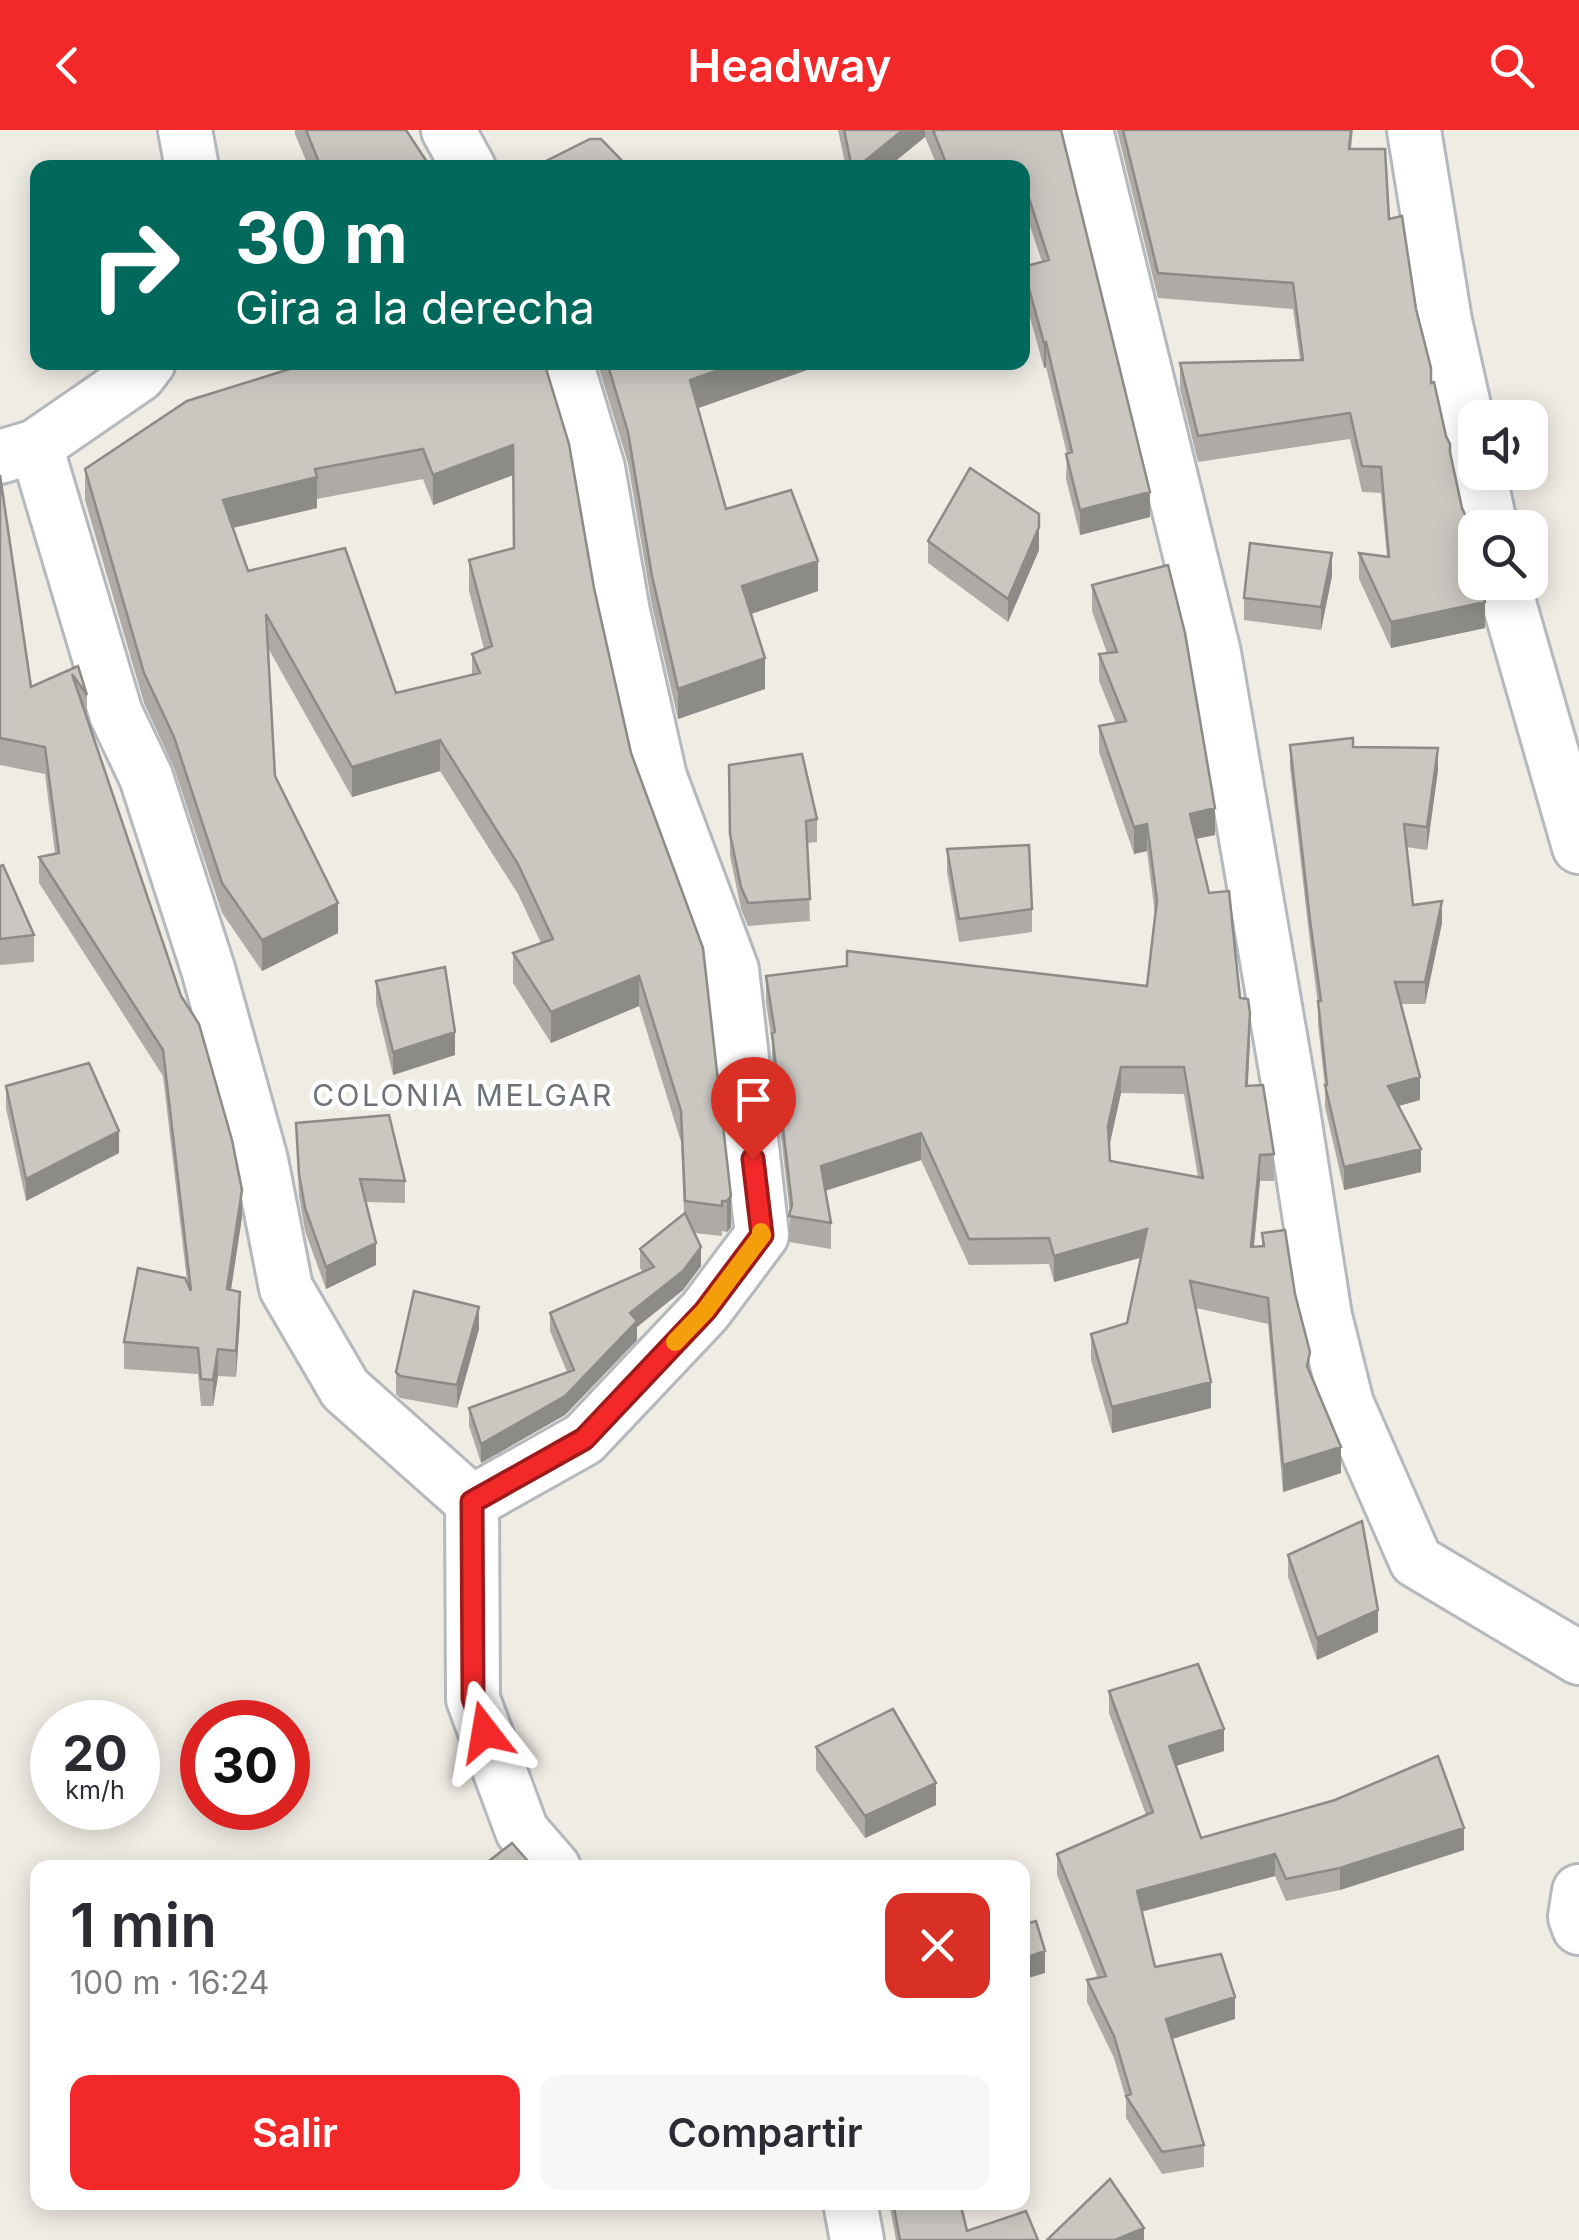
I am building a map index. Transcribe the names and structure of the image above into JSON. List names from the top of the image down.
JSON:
{
  "districts": ["COLONIA MELGAR"],
  "page": {
    "header": "Headway",
    "turn": ["30 m", "Gira a la derecha"],
    "speed": "20 km/h",
    "limit": "30",
    "heading": ["1 min", "100 m · 16:24"],
    "buttons": ["Salir", "Compartir"]
  }
}
